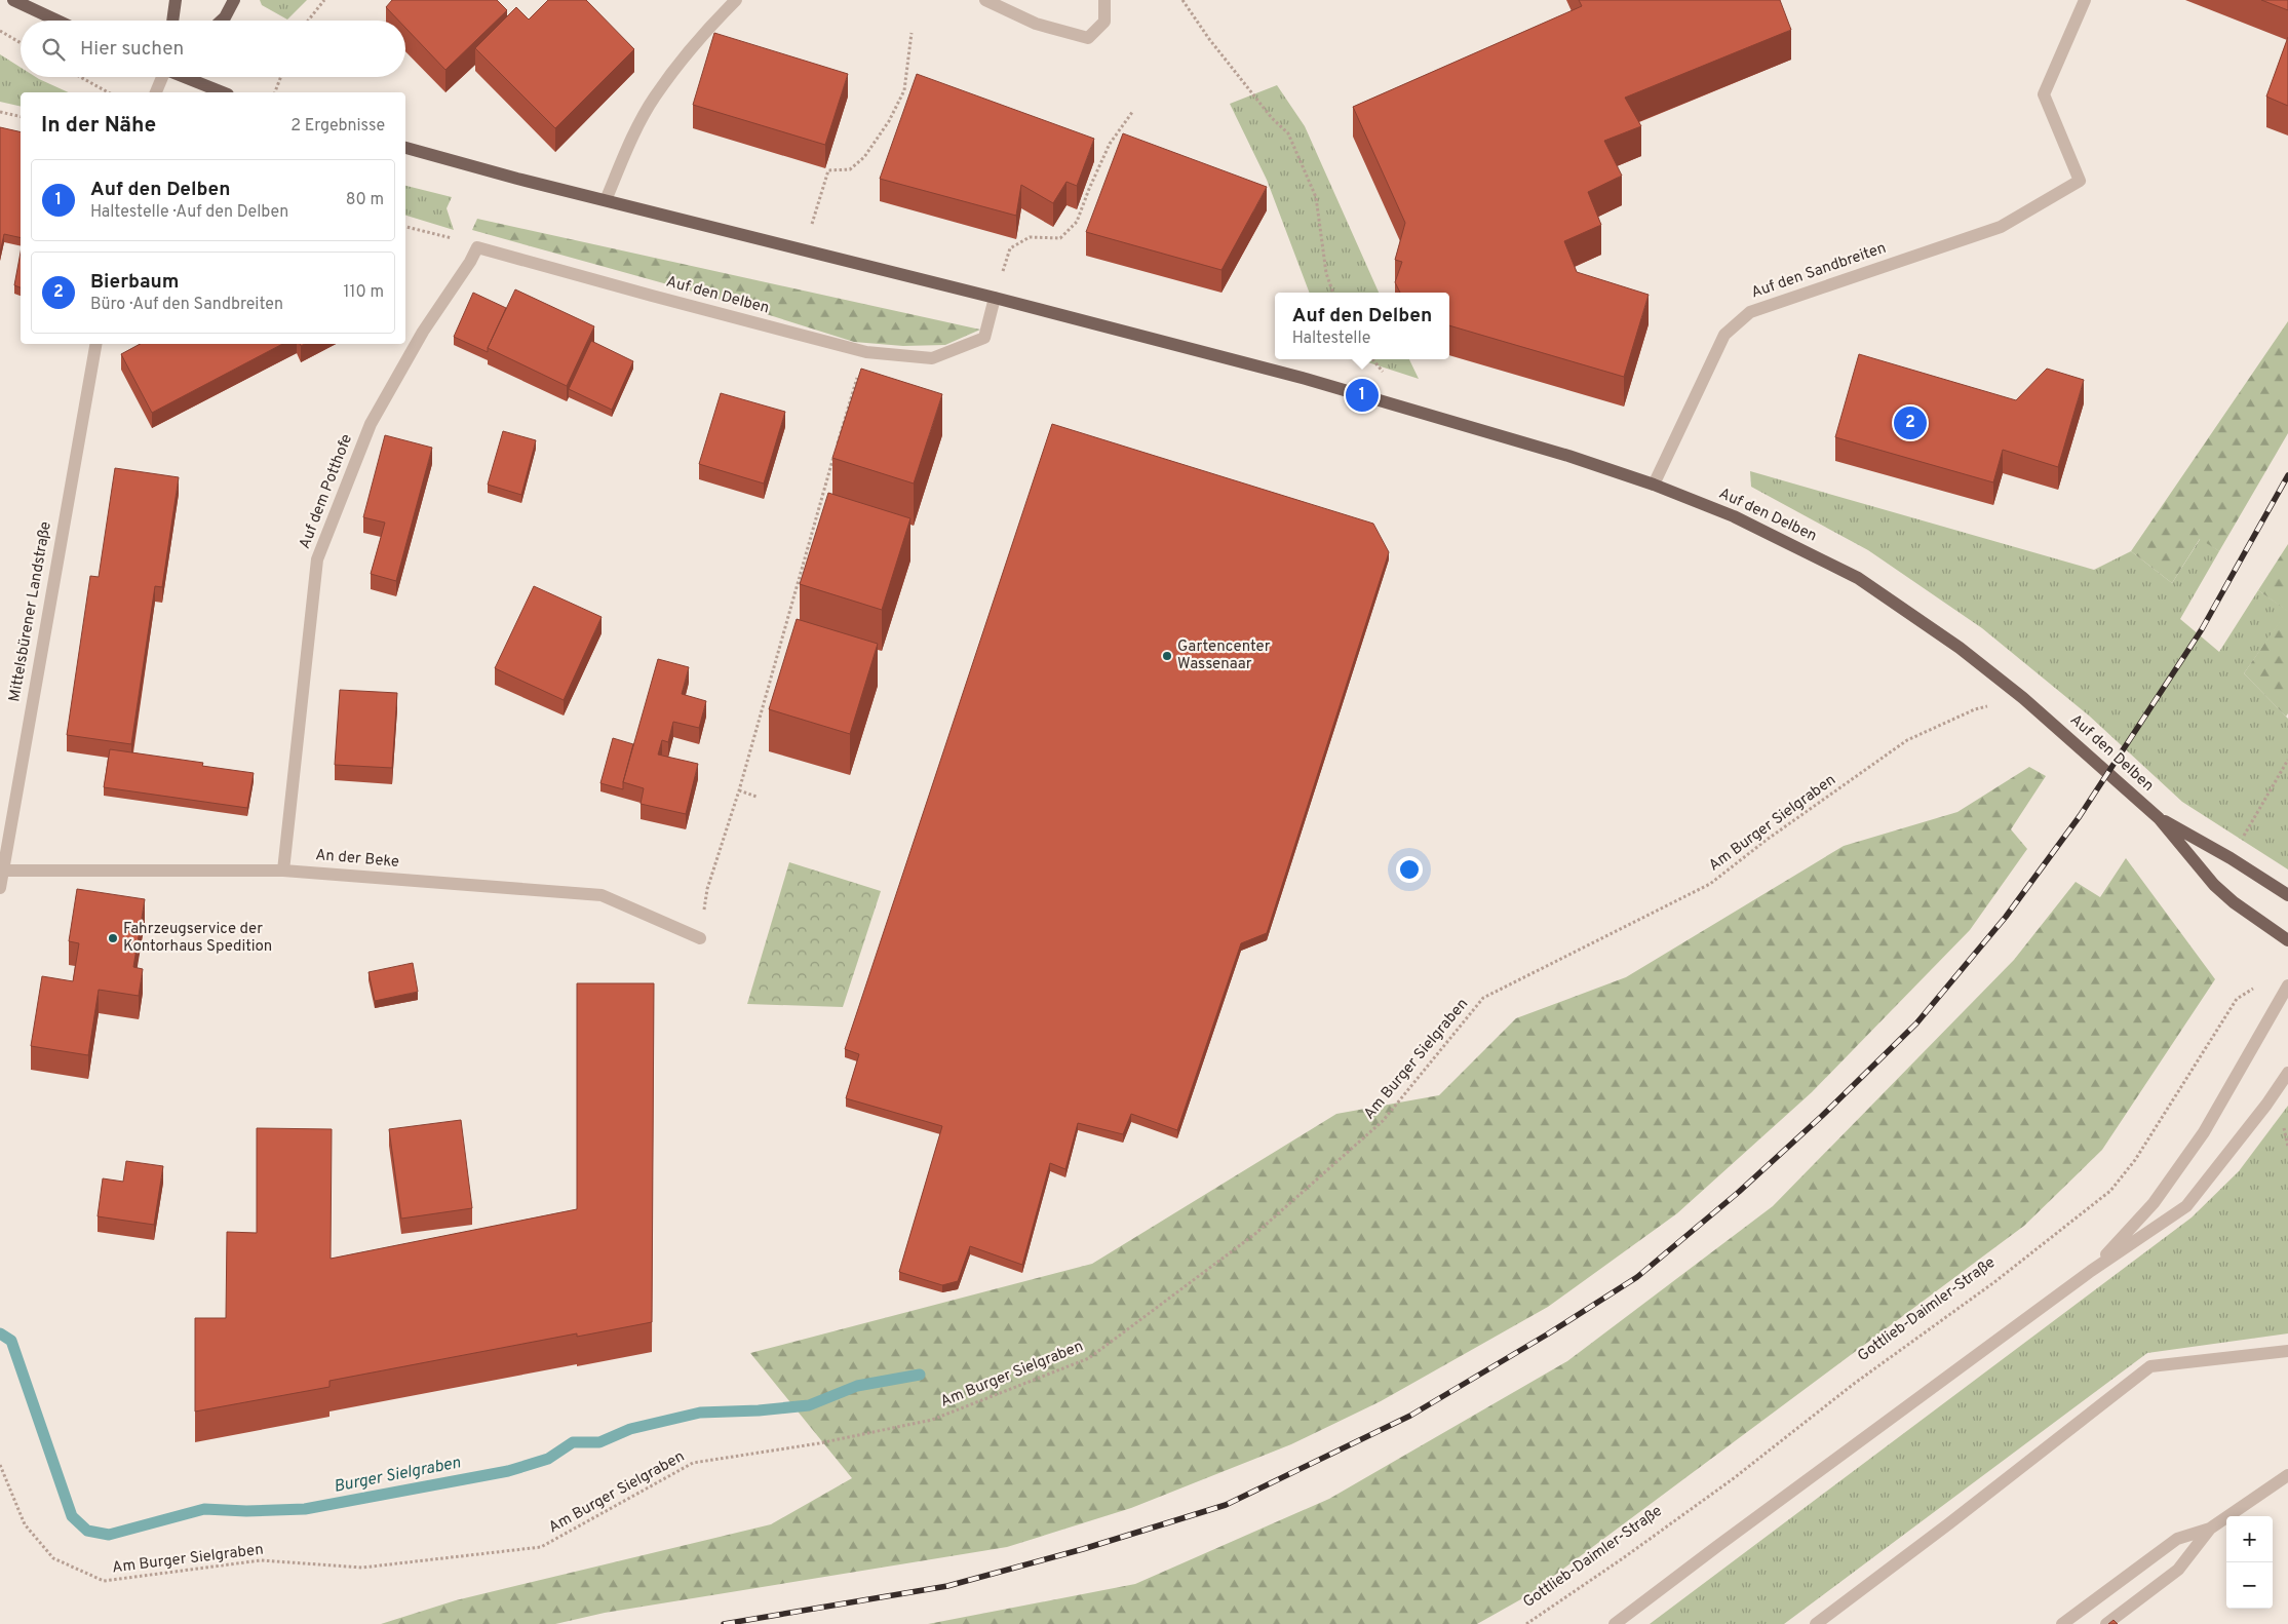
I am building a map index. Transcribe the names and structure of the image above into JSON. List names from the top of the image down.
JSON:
{
  "streets": {
    "main road": ["Auf den Delben"],
    "street": [
      "Auf den Sandbreiten",
      "Auf dem Potthofe",
      "Mittelsbürener Landstraße",
      "An der Beke"
    ],
    "path": ["Am Burger Sielgraben", "Gottlieb-Daimler-Straße"]
  },
  "crossings": [
    ["Auf den Sandbreiten", "Auf den Delben"],
    ["Auf den Delben", "Auf dem Potthofe"],
    ["Auf den Delben", "Am Burger Sielgraben"],
    ["Auf dem Potthofe", "An der Beke"],
    ["Mittelsbürener Landstraße", "An der Beke"]
  ],
  "water": ["Burger Sielgraben"],
  "places": ["Gartencenter Wassenaar", "Fahrzeugservice der Kontorhaus Spedition"],
  "page": {
    "search": "Hier suchen",
    "heading": ["In der Nähe", "2 Ergebnisse"],
    "list": [
      {
        "mark": "1",
        "name": "Auf den Delben",
        "note": "Haltestelle · Auf den Delben",
        "value": "80 m"
      },
      {
        "mark": "2",
        "name": "Bierbaum",
        "note": "Büro · Auf den Sandbreiten",
        "value": "110 m"
      }
    ],
    "popup": ["Auf den Delben", "Haltestelle"],
    "pins": ["1", "2"],
    "map_buttons": ["+", "−"]
  }
}
